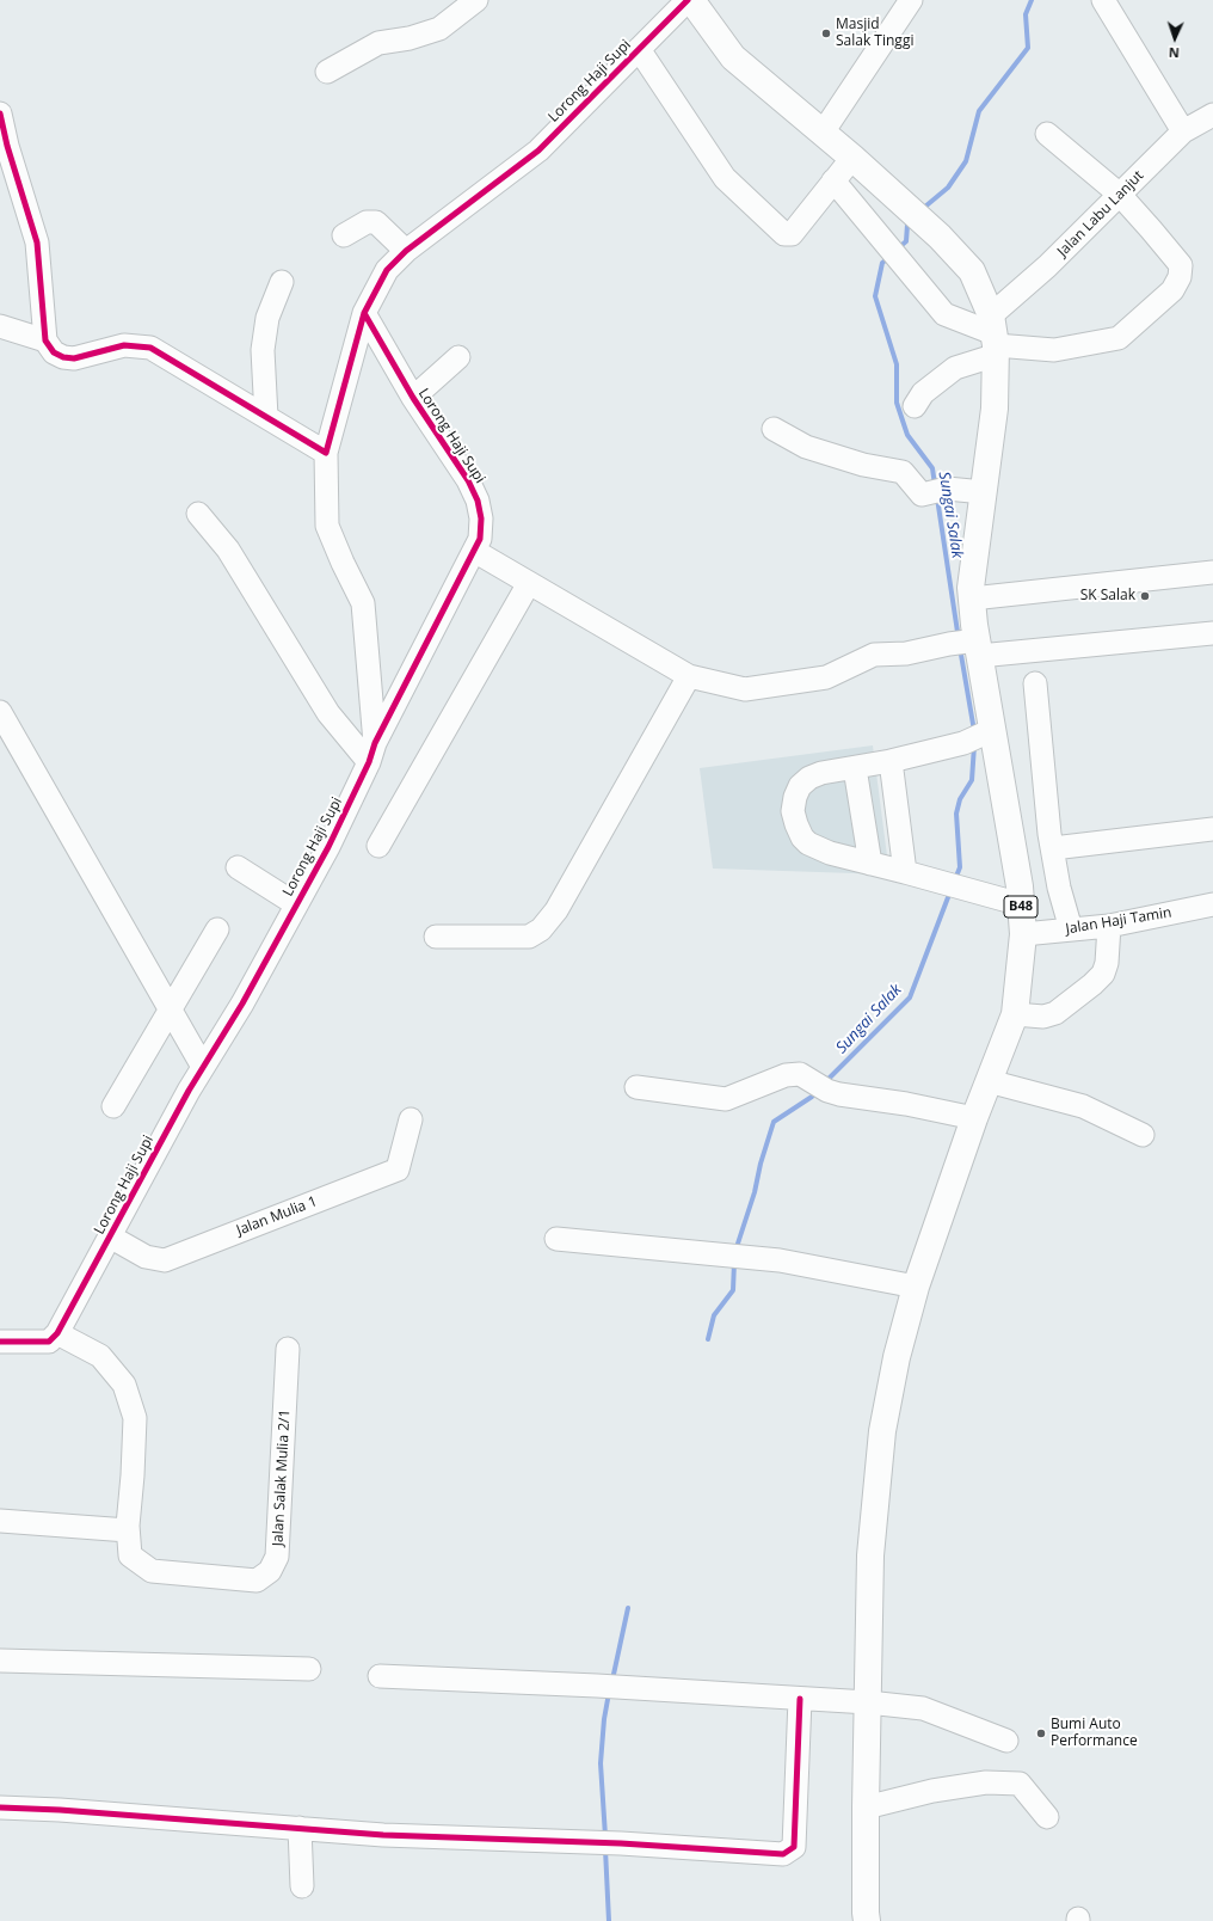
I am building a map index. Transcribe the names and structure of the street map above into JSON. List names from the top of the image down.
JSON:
{
  "streets": {
    "main road": ["B48"],
    "street": [
      "Lorong Haji Supi",
      "Jalan Labu Lanjut",
      "Jalan Haji Tamin",
      "Jalan Mulia 1",
      "Jalan Salak Mulia 2/1"
    ]
  },
  "crossings": [
    ["Lorong Haji Supi", "Jalan Mulia 1"],
    ["Lorong Haji Supi", "Jalan Salak Mulia 2/1"],
    ["Jalan Labu Lanjut", "B48"],
    ["B48", "Jalan Haji Tamin"]
  ],
  "water": ["Sungai Salak"],
  "places": ["Masjid Salak Tinggi", "SK Salak", "Bumi Auto Performance"],
  "north": "bottom"
}
